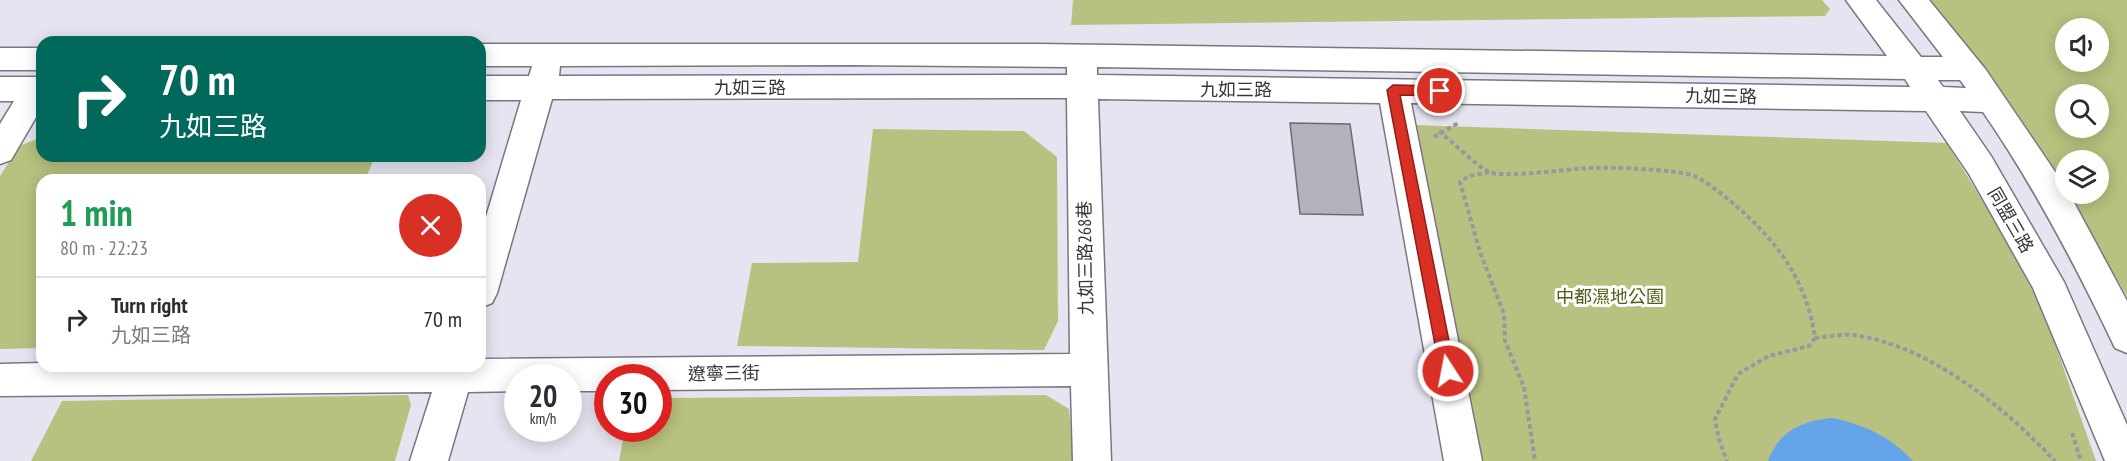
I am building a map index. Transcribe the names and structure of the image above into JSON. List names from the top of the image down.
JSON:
{
  "streets": {
    "street": [
      "九如三路",
      "同盟三路",
      "九如三路268巷",
      "遼寧三街"
    ]
  },
  "crossings": [
    ["九如三路", "同盟三路"],
    ["九如三路", "九如三路268巷"],
    ["九如三路268巷", "遼寧三街"]
  ],
  "parks": ["中都濕地公園"],
  "page": {
    "turn": ["70 m", "九如三路"],
    "heading": ["1 min", "80 m · 22:23"],
    "list": [
      {
        "name": "Turn right",
        "note": "九如三路",
        "value": "70 m"
      }
    ],
    "speed": "20 km/h",
    "limit": "30"
  }
}
